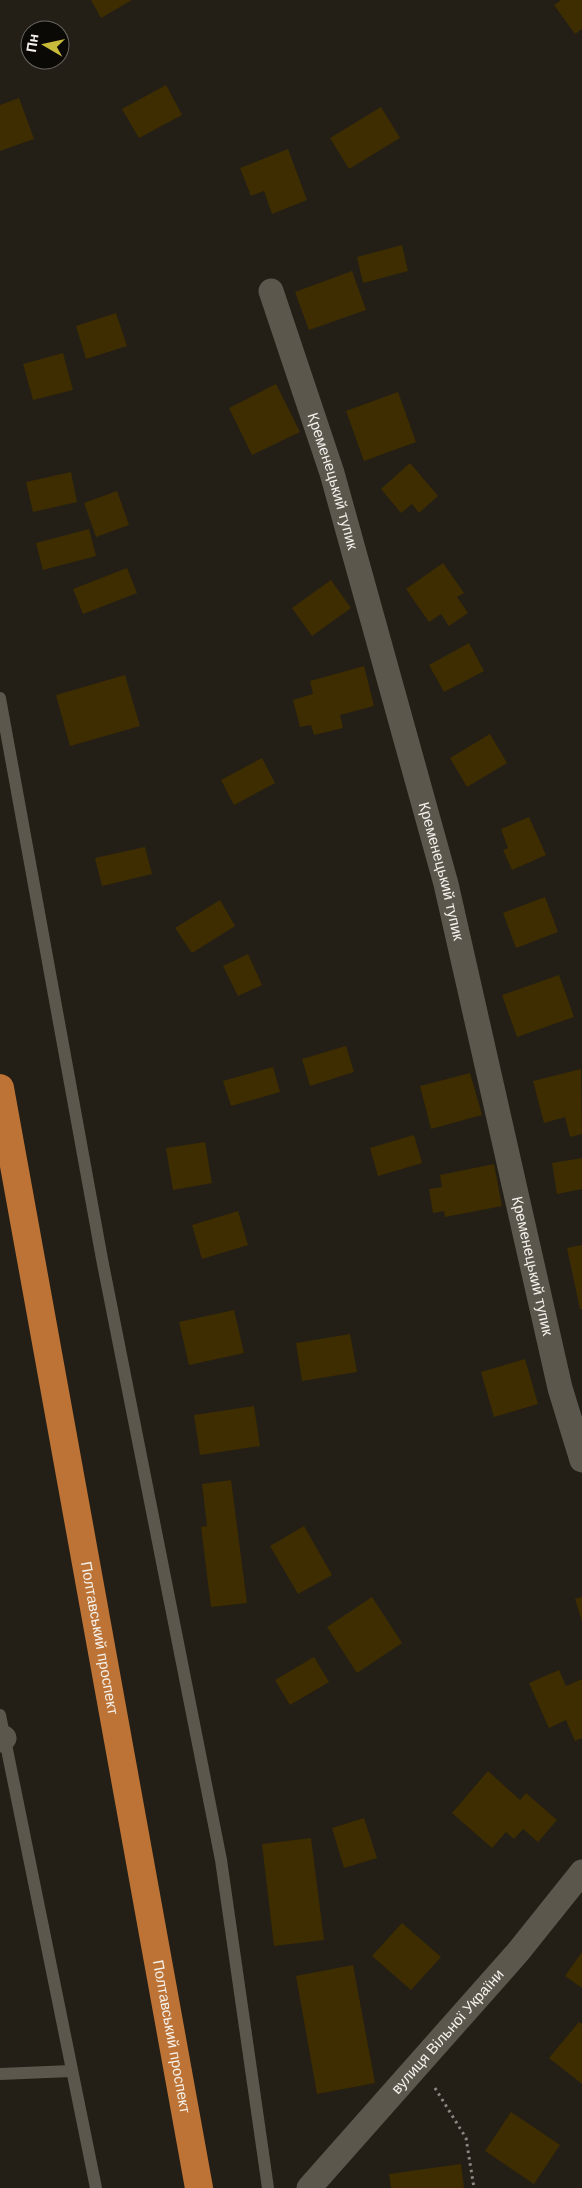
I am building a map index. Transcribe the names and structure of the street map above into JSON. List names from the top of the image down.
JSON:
{
  "streets": {
    "highway": ["Полтавський проспект"],
    "street": ["Кременецький тупик", "вулиця Вільної України"]
  },
  "north": "left"
}
